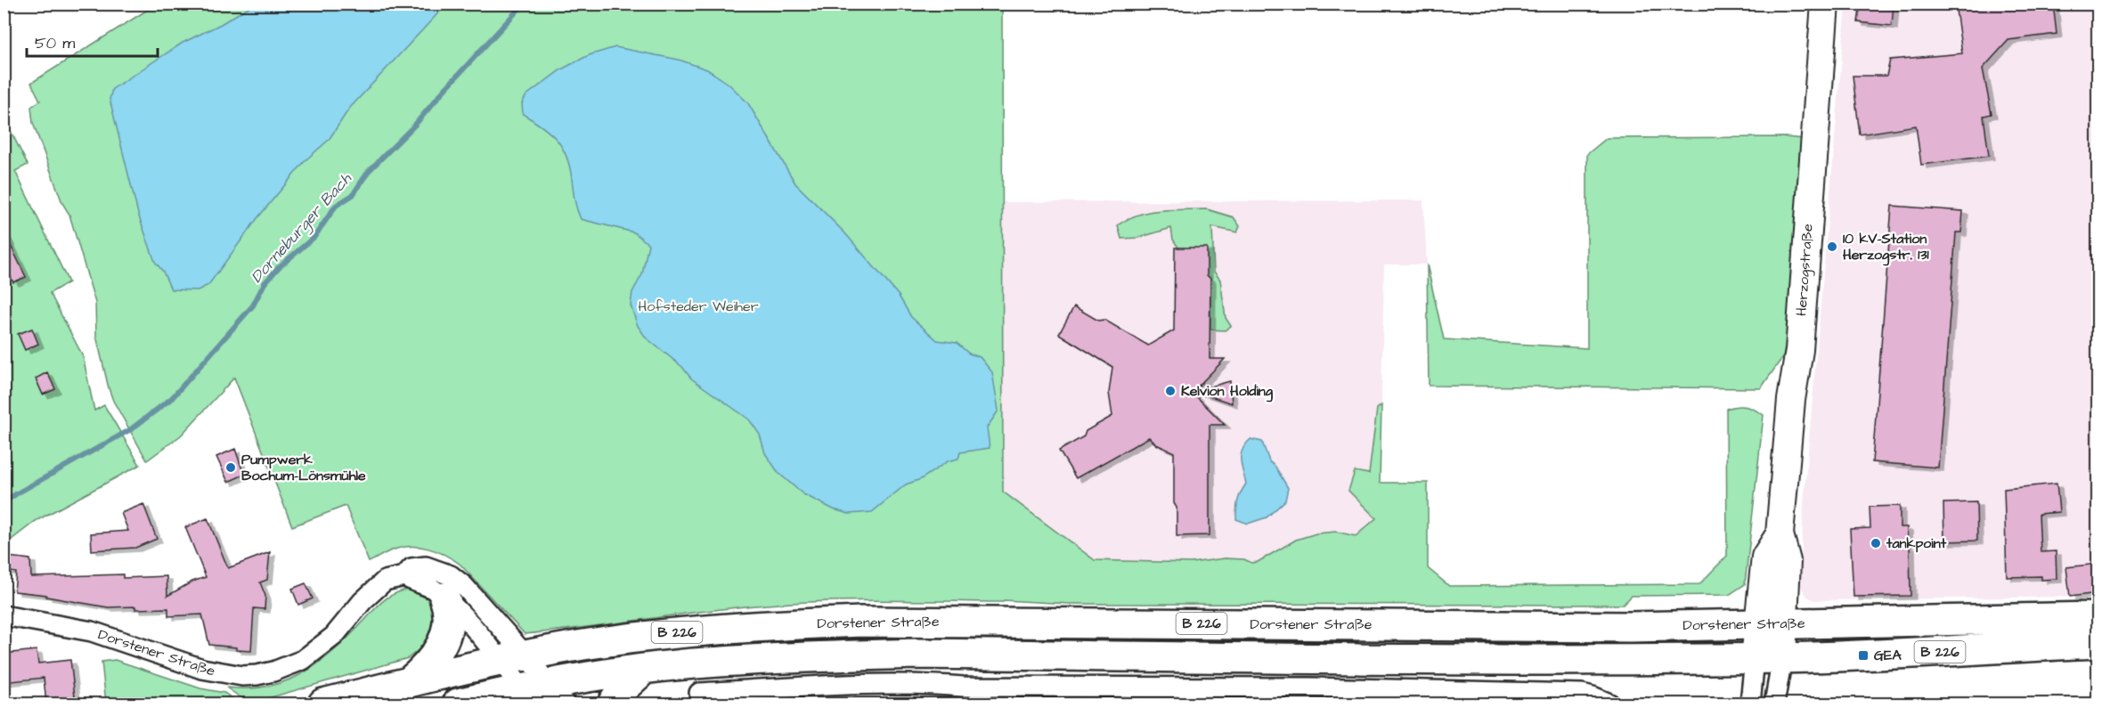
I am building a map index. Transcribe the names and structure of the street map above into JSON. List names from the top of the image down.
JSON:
{
  "streets": {
    "main road": ["Dorstener Straße", "B 226"],
    "street": ["Herzogstraße"]
  },
  "crossings": [
    ["Herzogstraße", "Dorstener Straße"],
    ["Herzogstraße", "B 226"],
    ["Dorstener Straße", "B 226"]
  ],
  "water": ["Dorneburger Bach"],
  "parks": ["Hofsteder Weiher"],
  "places": {
    "other": [
      "10 kV-Station Herzogstr. 131",
      "Kelvion Holding",
      "Pumpwerk Bochum-Lönsmühle",
      "tankpoint"
    ],
    "transit": ["GEA"]
  },
  "scale_bar": "50 m"
}
